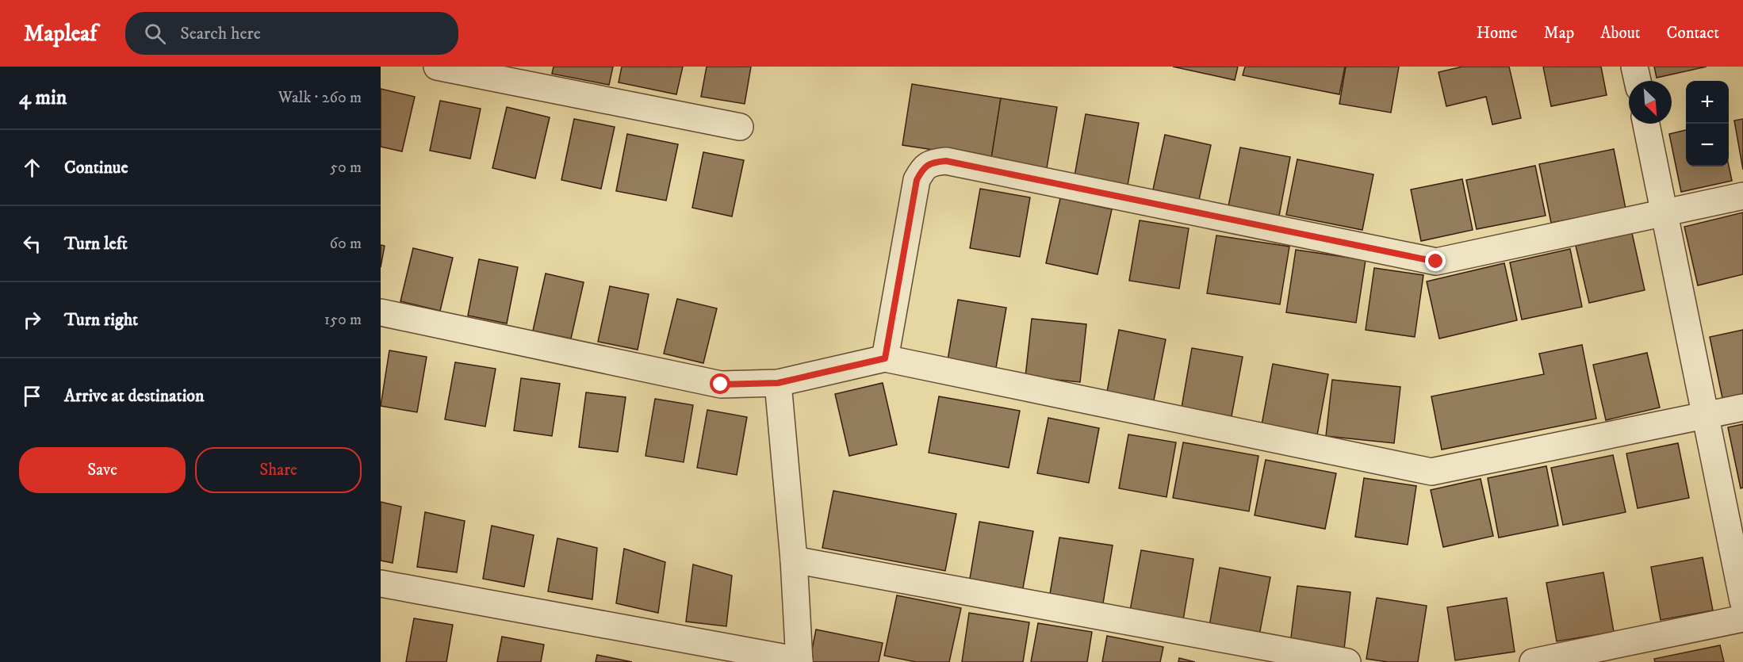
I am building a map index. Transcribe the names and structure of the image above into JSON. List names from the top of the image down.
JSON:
{
  "north": "bottom right",
  "page": {
    "header": "Mapleaf",
    "search": "Search here",
    "nav": [
      "Home",
      "Map",
      "About",
      "Contact"
    ],
    "heading": ["4 min", "Walk · 260 m"],
    "map_buttons": ["+", "−"],
    "list": [
      ["Continue", "50 m"],
      ["Turn left", "60 m"],
      ["Turn right", "150 m"],
      "Arrive at destination"
    ],
    "buttons": ["Save", "Share"]
  }
}
